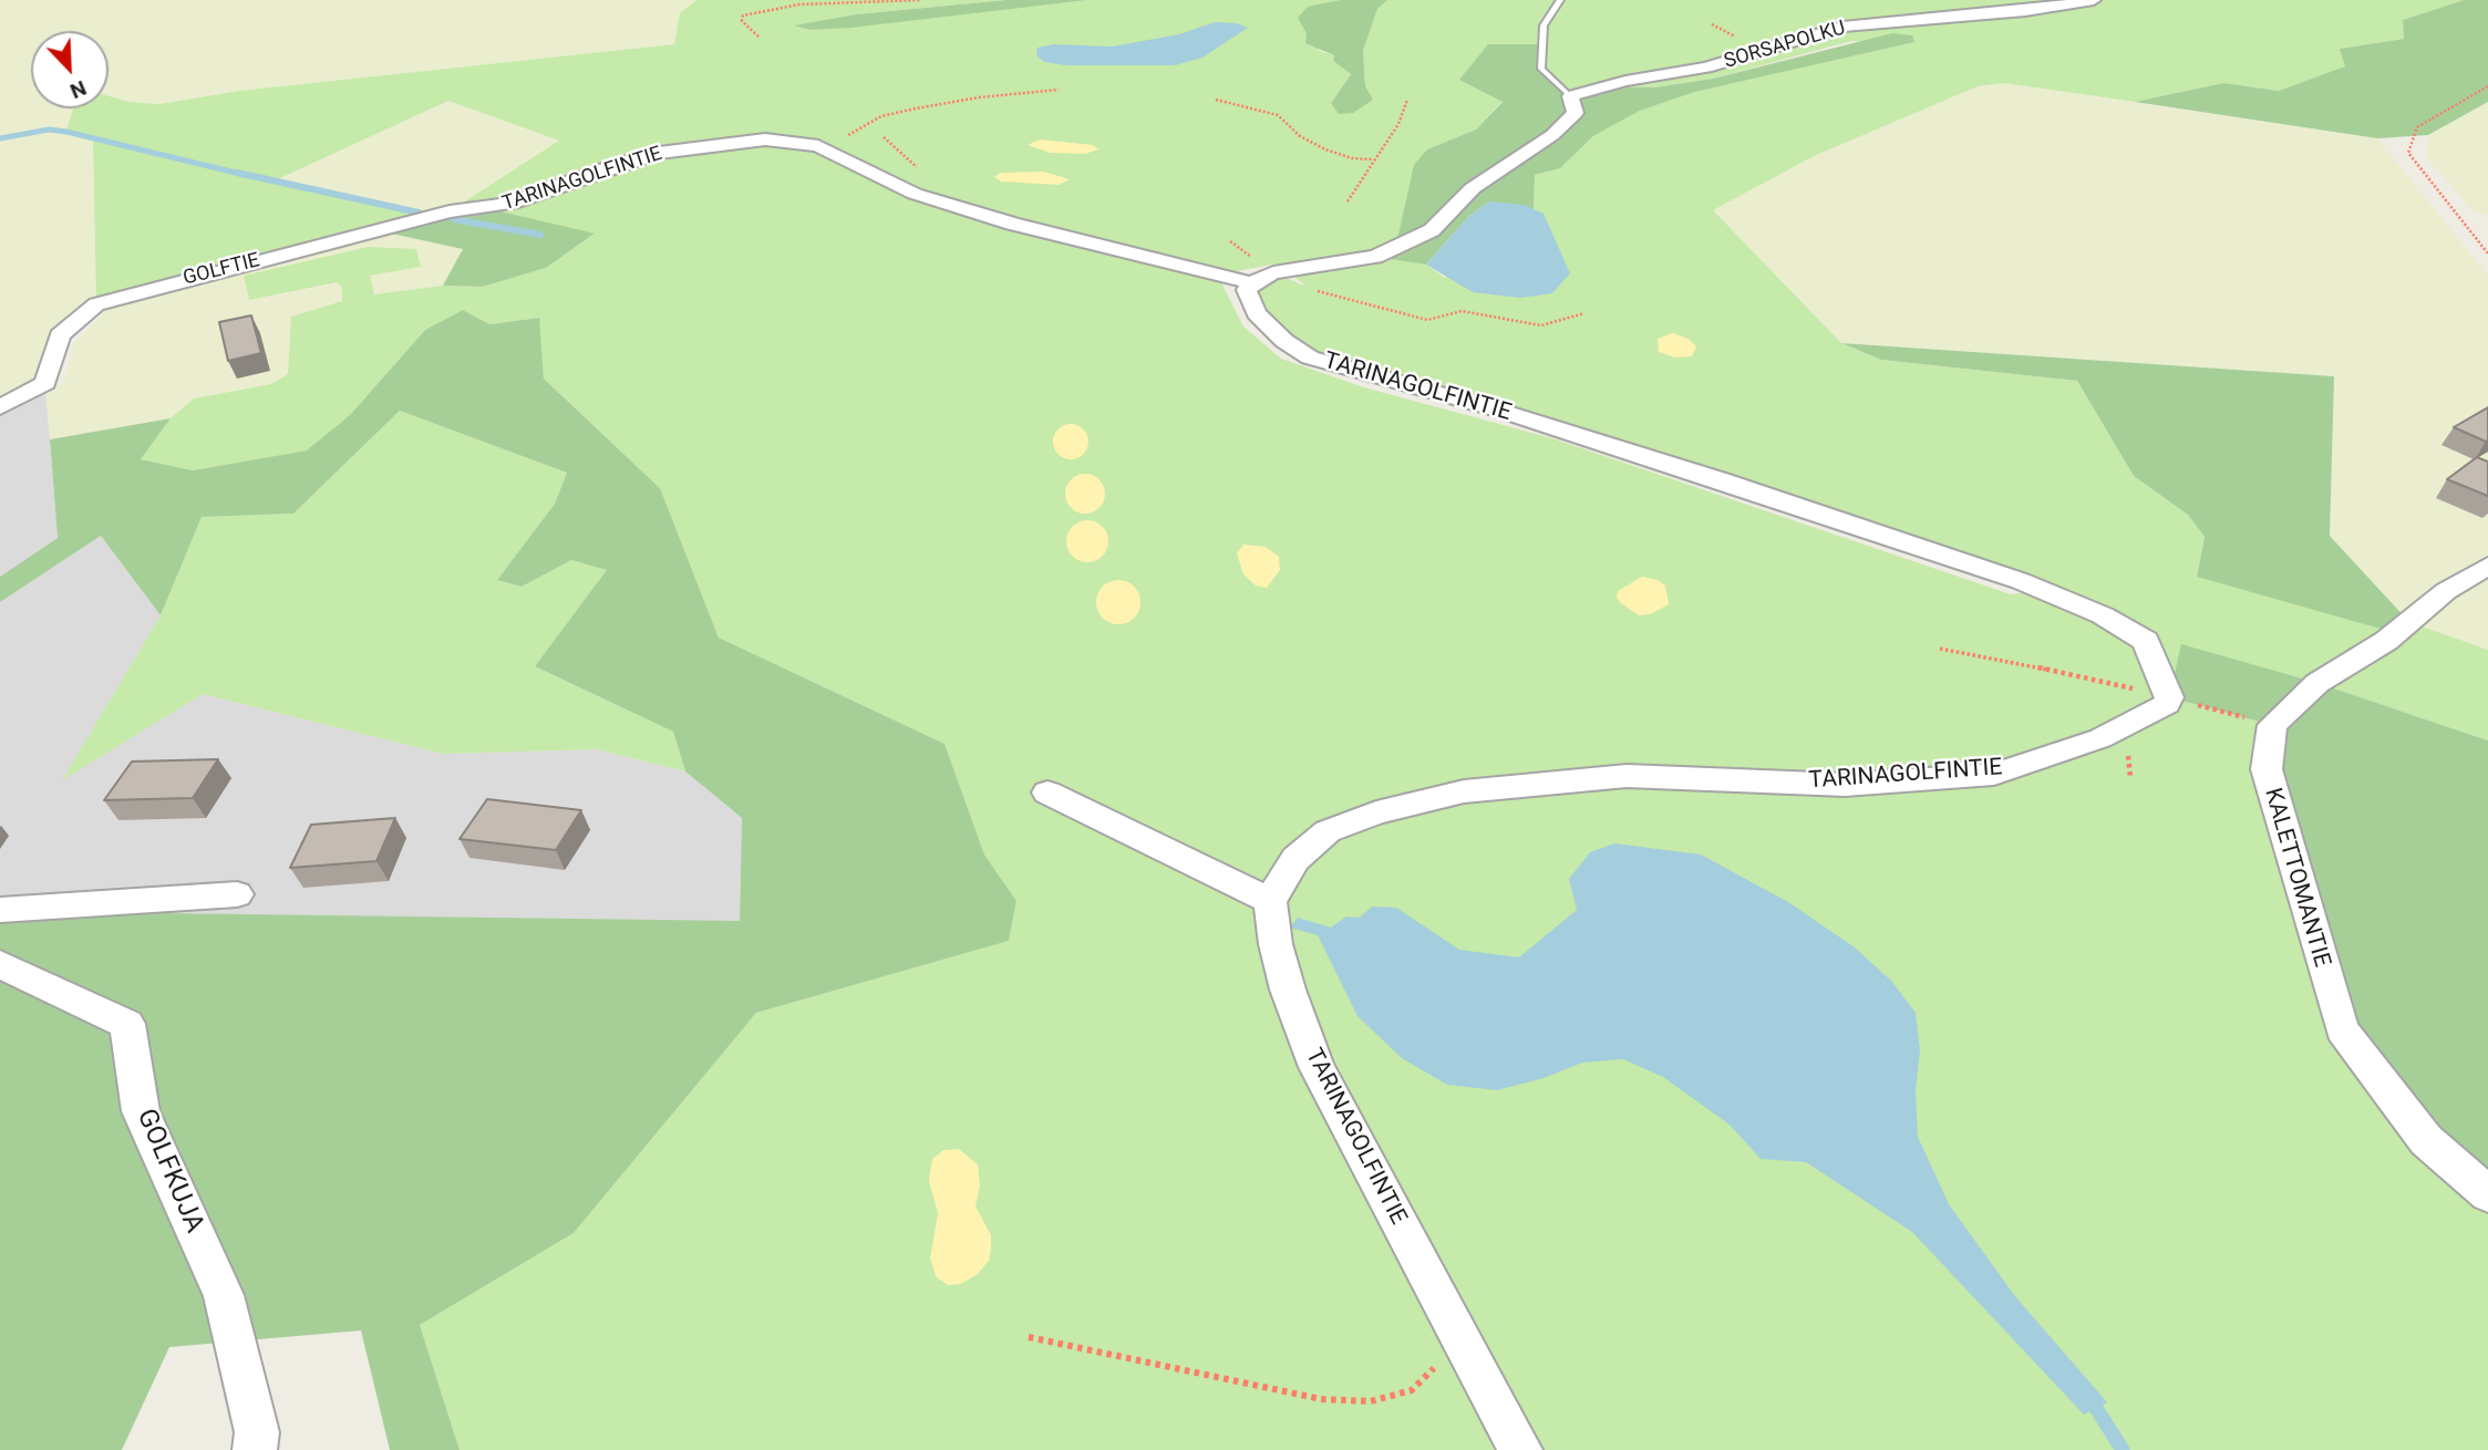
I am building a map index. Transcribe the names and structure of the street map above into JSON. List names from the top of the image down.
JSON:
{
  "streets": {
    "street": [
      "SORSAPOLKU",
      "TARINAGOLFINTIE",
      "GOLFTIE",
      "KALETTOMANTIE",
      "GOLFKUJA"
    ]
  },
  "crossings": [
    ["TARINAGOLFINTIE", "GOLFTIE"]
  ],
  "north": "bottom right"
}
